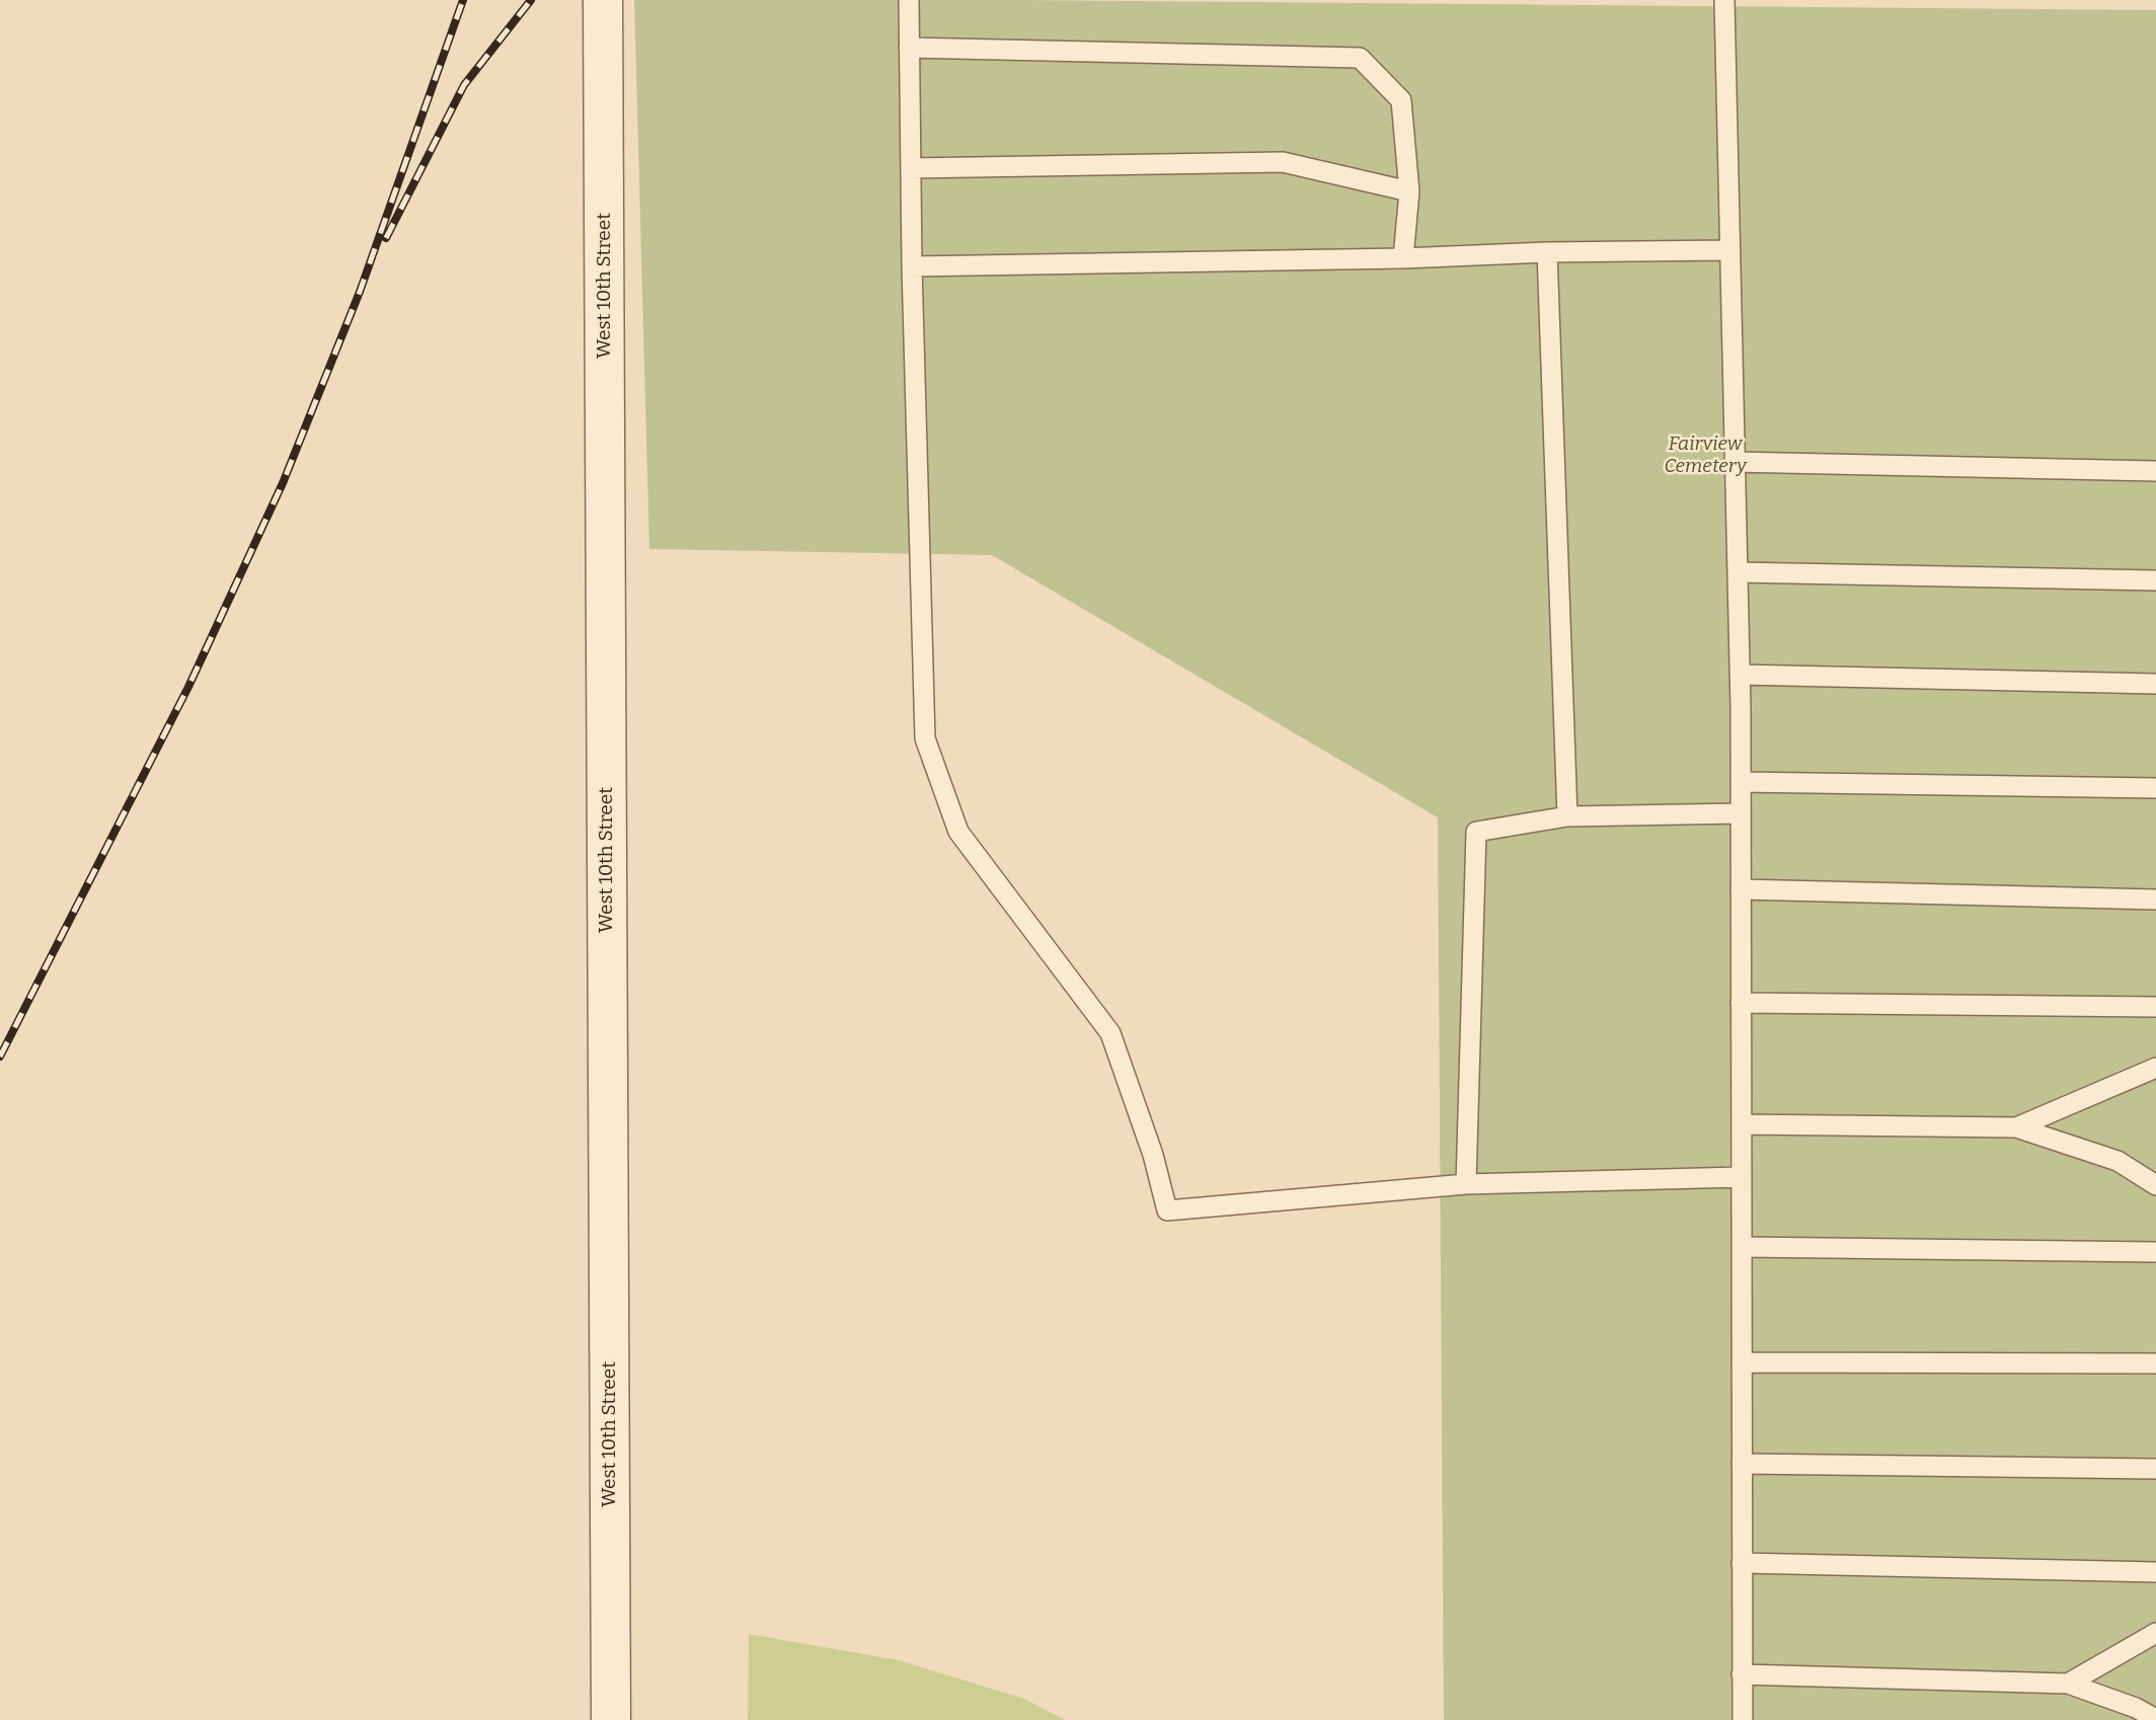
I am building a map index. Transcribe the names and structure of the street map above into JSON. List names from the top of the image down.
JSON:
{
  "streets": {
    "street": ["West 10th Street"]
  },
  "parks": ["Fairview Cemetery"]
}
